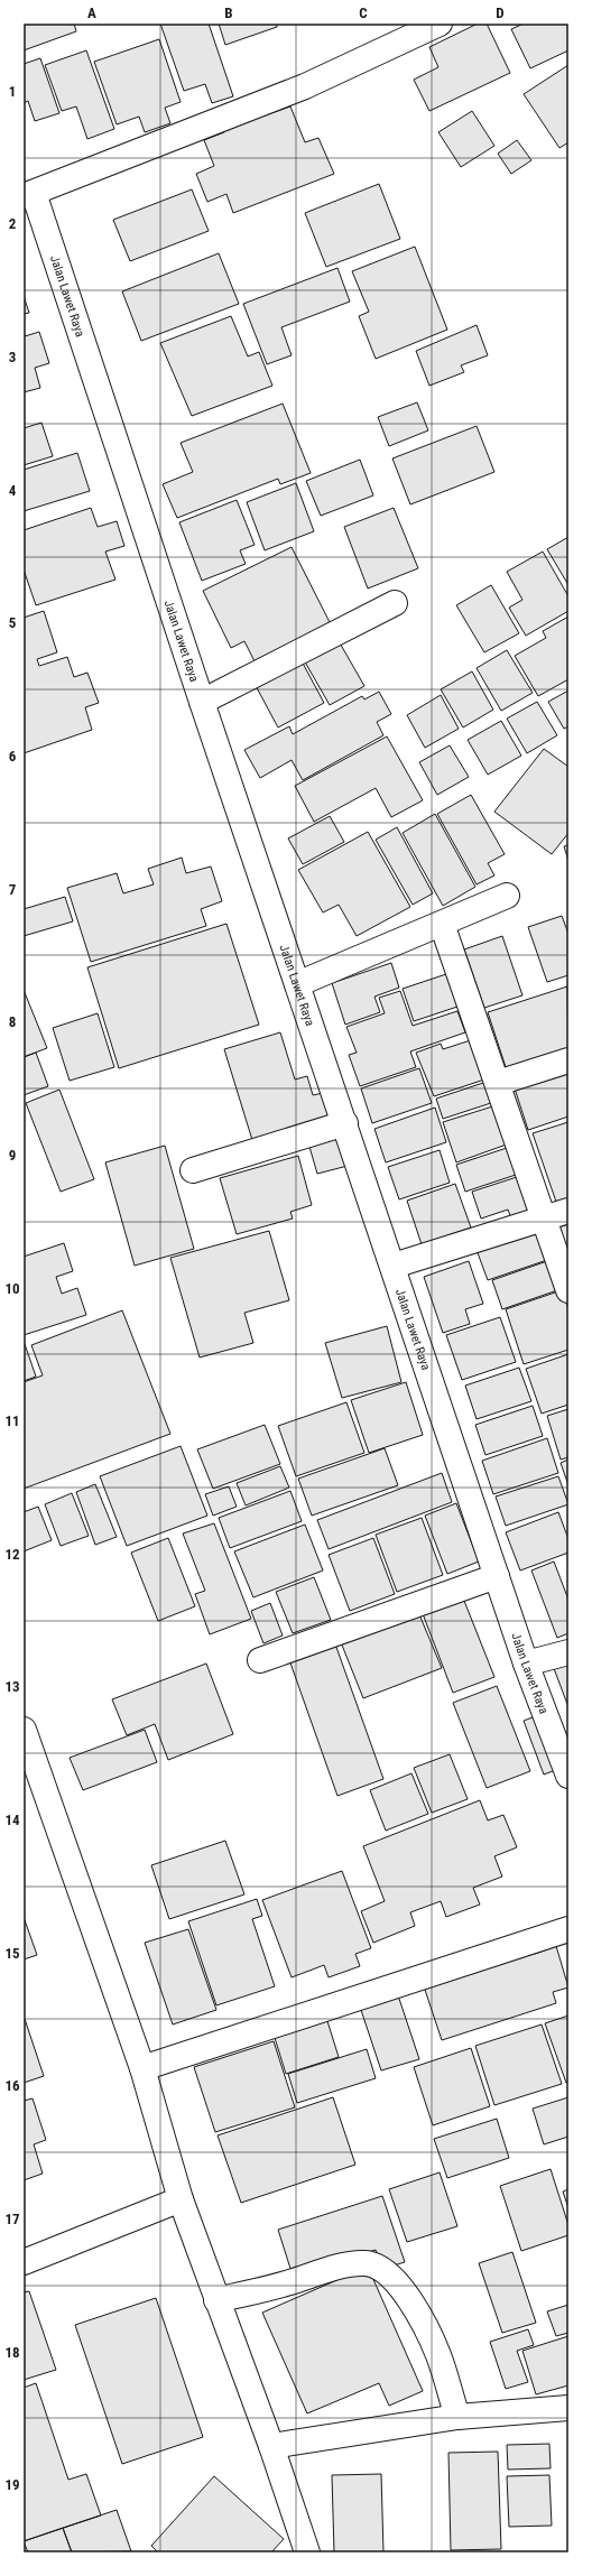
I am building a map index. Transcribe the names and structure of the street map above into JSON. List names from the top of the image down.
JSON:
{
  "streets": {
    "street": ["Jalan Lawet Raya"]
  },
  "grid": {
    "columns": [
      "A",
      "B",
      "C",
      "D"
    ],
    "rows": [
      "1",
      "2",
      "3",
      "4",
      "5",
      "6",
      "7",
      "8",
      "9",
      "10",
      "11",
      "12",
      "13",
      "14",
      "15",
      "16",
      "17",
      "18",
      "19"
    ]
  }
}
